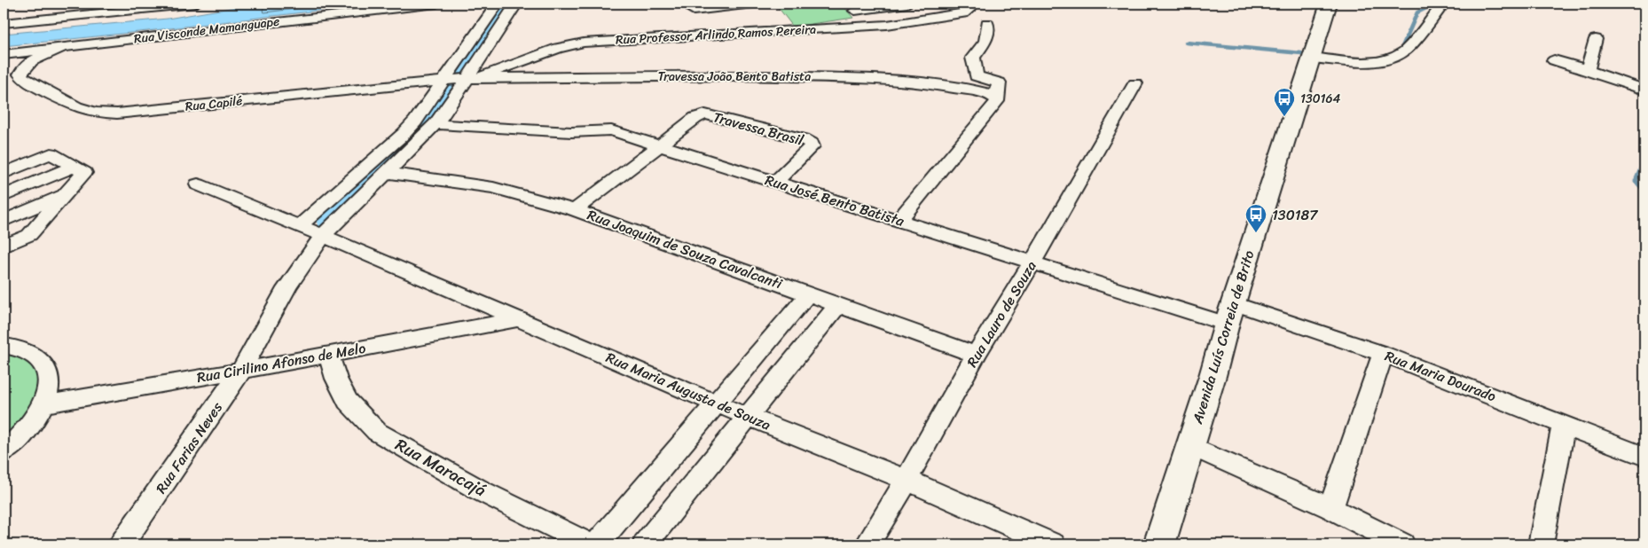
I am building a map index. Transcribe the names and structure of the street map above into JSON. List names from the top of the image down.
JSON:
{
  "streets": {
    "main road": ["Avenida Luís Correia de Brito"],
    "street": [
      "Rua Visconde Mamanguape",
      "Rua Professor Arlindo Ramos Pereira",
      "Travessa João Bento Batista",
      "Rua Capilé",
      "Travessa Brasil",
      "Rua José Bento Batista",
      "Rua Joaquim de Souza Cavalcanti",
      "Rua Lauro de Souza",
      "Rua Cirilino Afonso de Melo",
      "Rua Maria Dourado",
      "Rua Maria Augusta de Souza",
      "Rua Farias Neves",
      "Rua Maracajá"
    ]
  },
  "crossings": [
    ["Rua Visconde Mamanguape", "Rua Capilé"],
    ["Rua Professor Arlindo Ramos Pereira", "Travessa João Bento Batista"],
    ["Rua Professor Arlindo Ramos Pereira", "Rua Capilé"],
    ["Rua Professor Arlindo Ramos Pereira", "Rua Farias Neves"],
    ["Travessa João Bento Batista", "Rua Capilé"],
    ["Travessa João Bento Batista", "Rua Farias Neves"],
    ["Rua Capilé", "Rua Farias Neves"],
    ["Travessa Brasil", "Rua José Bento Batista"],
    ["Travessa Brasil", "Rua Joaquim de Souza Cavalcanti"],
    ["Rua José Bento Batista", "Rua Lauro de Souza"],
    ["Rua José Bento Batista", "Avenida Luís Correia de Brito"],
    ["Rua José Bento Batista", "Rua Maria Dourado"],
    ["Rua José Bento Batista", "Rua Farias Neves"],
    ["Rua Joaquim de Souza Cavalcanti", "Rua Lauro de Souza"],
    ["Rua Joaquim de Souza Cavalcanti", "Rua Farias Neves"],
    ["Rua Lauro de Souza", "Rua Maria Augusta de Souza"],
    ["Avenida Luís Correia de Brito", "Rua Maria Dourado"],
    ["Rua Cirilino Afonso de Melo", "Rua Maria Augusta de Souza"],
    ["Rua Cirilino Afonso de Melo", "Rua Farias Neves"],
    ["Rua Cirilino Afonso de Melo", "Rua Maracajá"],
    ["Rua Maria Augusta de Souza", "Rua Farias Neves"]
  ],
  "places": {
    "bus stop": ["130164", "130187"]
  }
}
